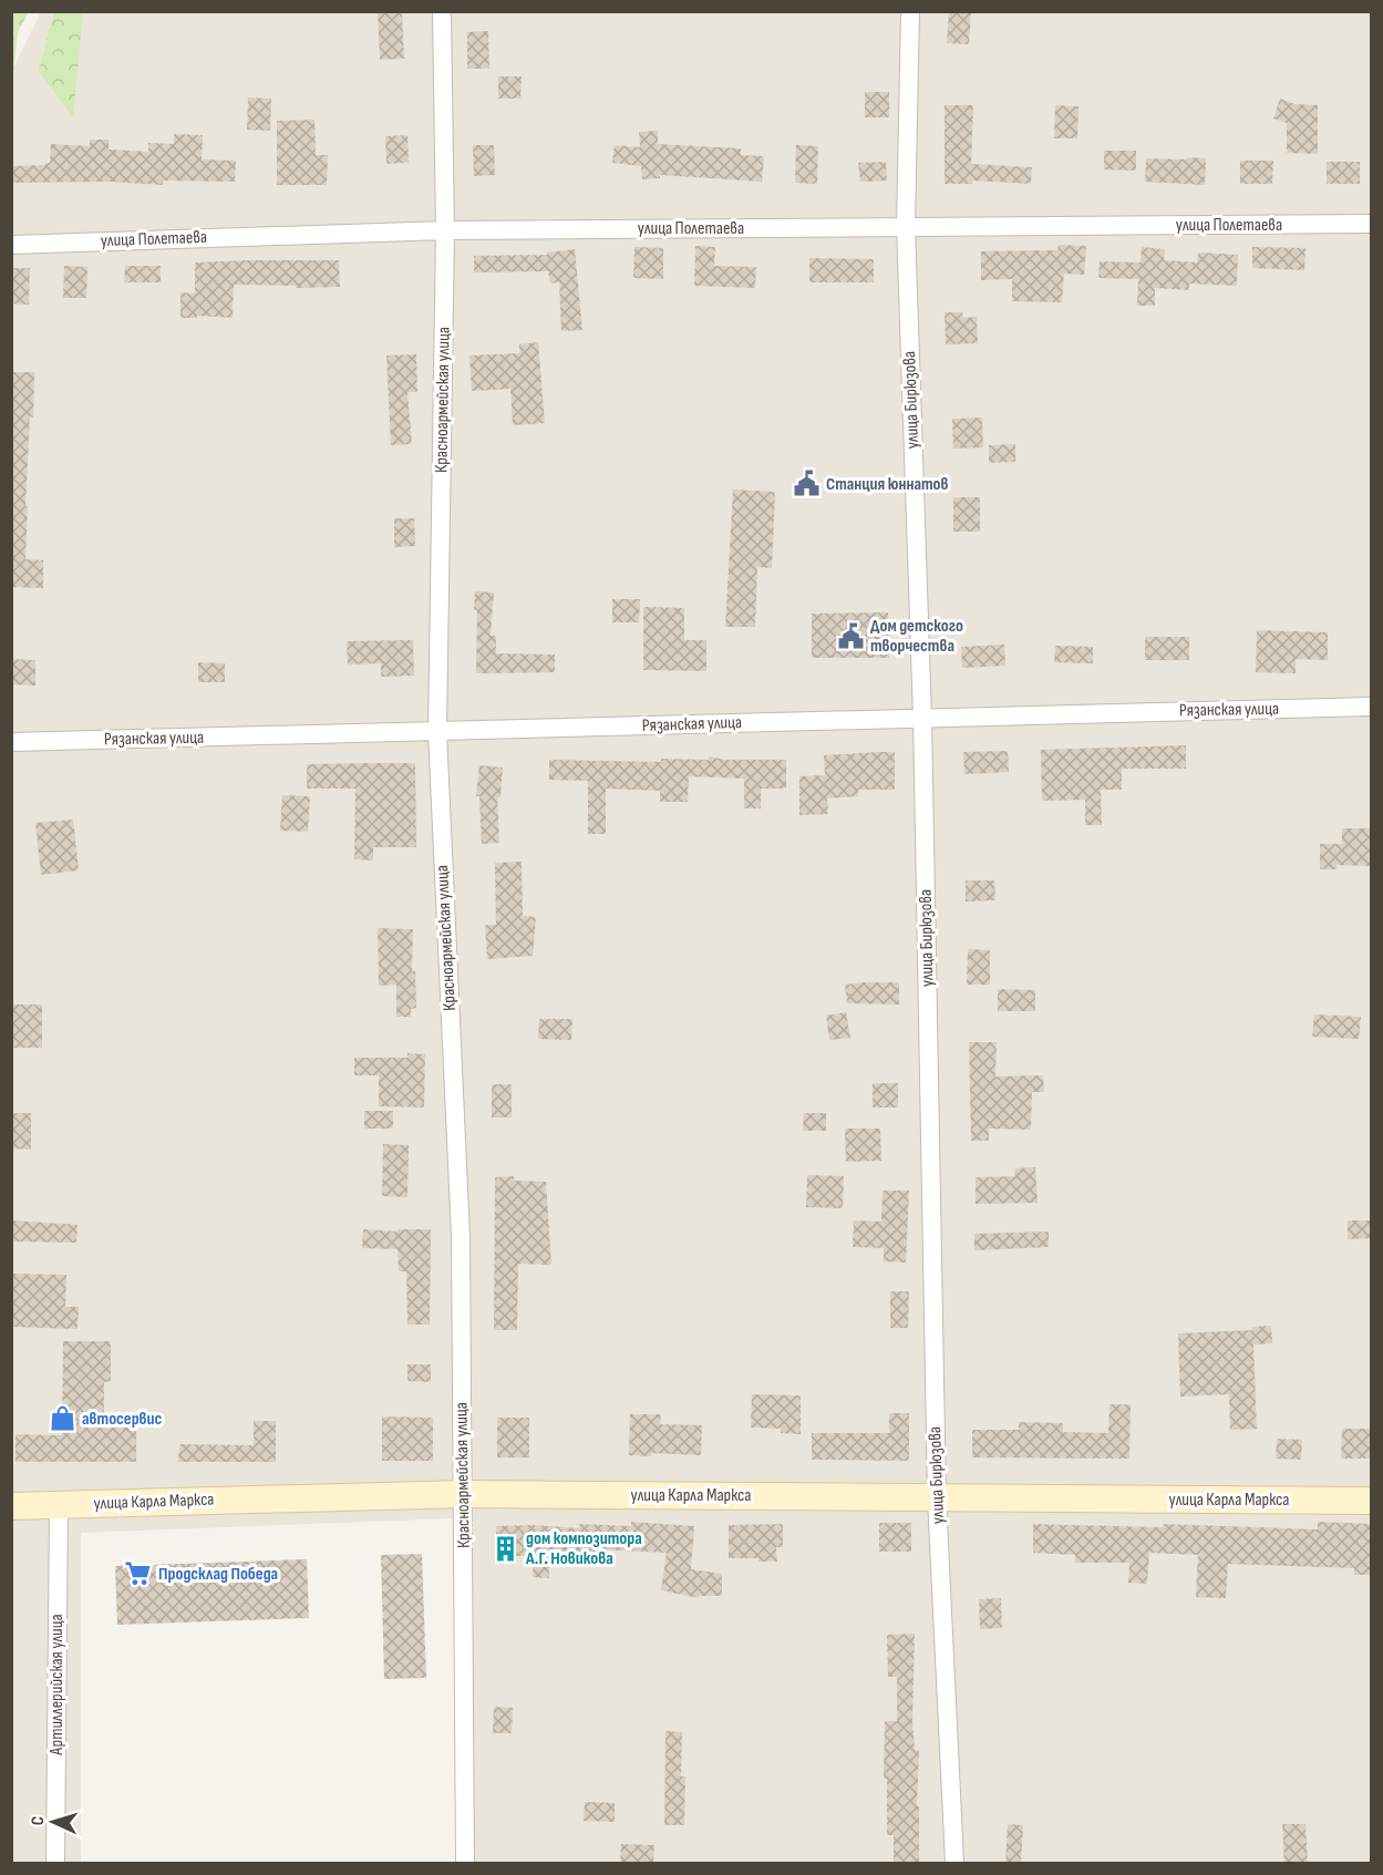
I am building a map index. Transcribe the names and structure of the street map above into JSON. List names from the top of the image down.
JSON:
{
  "streets": {
    "main road": ["улица Карла Маркса"],
    "street": [
      "улица Полетаева",
      "Красноармейская улица",
      "улица Бирюзова",
      "Рязанская улица",
      "Артиллерийская улица"
    ]
  },
  "crossings": [
    ["улица Полетаева", "Красноармейская улица"],
    ["улица Полетаева", "улица Бирюзова"],
    ["Красноармейская улица", "Рязанская улица"],
    ["Красноармейская улица", "улица Карла Маркса"],
    ["улица Бирюзова", "Рязанская улица"],
    ["улица Бирюзова", "улица Карла Маркса"],
    ["улица Карла Маркса", "Артиллерийская улица"]
  ],
  "places": {
    "public building": ["Станция юннатов", "Дом детского творчества"],
    "shop": ["автосервис"],
    "building": ["дом композитора А.Г. Новикова"],
    "supermarket": ["Продсклад Победа"]
  },
  "north": "left"
}
